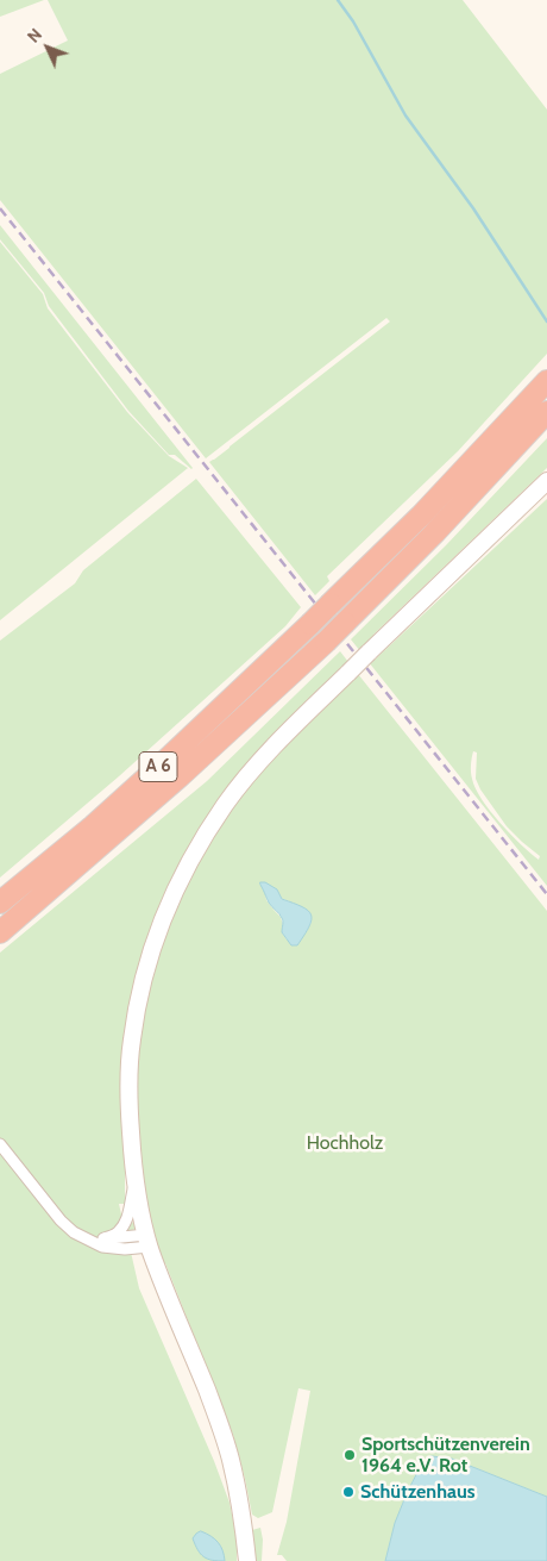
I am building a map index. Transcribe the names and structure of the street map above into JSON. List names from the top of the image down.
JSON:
{
  "streets": {
    "highway": ["A 6"]
  },
  "parks": ["Hochholz"],
  "places": ["Sportschützenverein 1964 e.V. Rot", "Schützenhaus"],
  "north": "top left"
}
